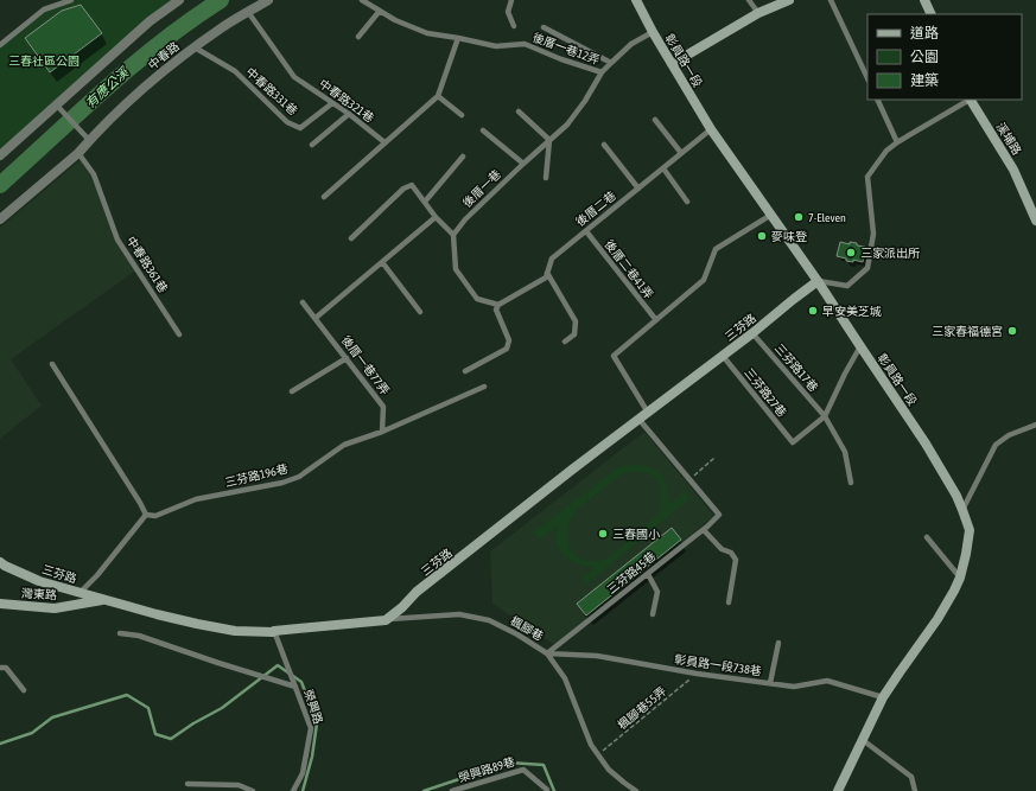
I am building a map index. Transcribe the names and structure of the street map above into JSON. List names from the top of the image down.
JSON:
{
  "streets": {
    "street": [
      "中春路",
      "彰員路一段",
      "溪埔路",
      "三芬路",
      "灣東路"
    ],
    "lane": [
      "後厝一巷12弄",
      "中春路331巷",
      "中春路321巷",
      "後厝一巷",
      "後厝二巷",
      "中春路361巷",
      "後厝二巷41弄",
      "後厝一巷77弄",
      "三芬路17巷",
      "三芬路27巷",
      "三芬路196巷",
      "三芬路45巷",
      "楓腳巷",
      "彰員路一段738巷",
      "榮興路",
      "榮興路89巷"
    ],
    "path": ["楓腳巷55弄"]
  },
  "crossings": [
    ["後厝一巷12弄", "後厝一巷"],
    ["中春路", "中春路331巷"],
    ["中春路", "中春路321巷"],
    ["中春路", "中春路361巷"],
    ["彰員路一段", "後厝一巷"],
    ["彰員路一段", "後厝二巷"],
    ["彰員路一段", "三芬路"],
    ["彰員路一段", "彰員路一段738巷"],
    ["中春路331巷", "中春路321巷"],
    ["後厝二巷", "後厝二巷41弄"],
    ["三芬路", "三芬路17巷"],
    ["三芬路", "三芬路27巷"],
    ["三芬路", "三芬路45巷"],
    ["三芬路", "灣東路"],
    ["三芬路", "楓腳巷"],
    ["三芬路", "榮興路"],
    ["後厝一巷77弄", "三芬路196巷"],
    ["三芬路17巷", "三芬路27巷"],
    ["三芬路45巷", "楓腳巷"],
    ["三芬路45巷", "彰員路一段738巷"],
    ["楓腳巷", "彰員路一段738巷"],
    ["楓腳巷", "楓腳巷55弄"],
    ["彰員路一段738巷", "楓腳巷55弄"]
  ],
  "water": ["有應公溪"],
  "parks": ["三春社區公園"],
  "places": [
    "7-Eleven",
    "麥味登",
    "三家派出所",
    "早安美芝城",
    "三家春福德宮",
    "三春國小"
  ],
  "legend": ["道路", "公園", "建築"]
}
